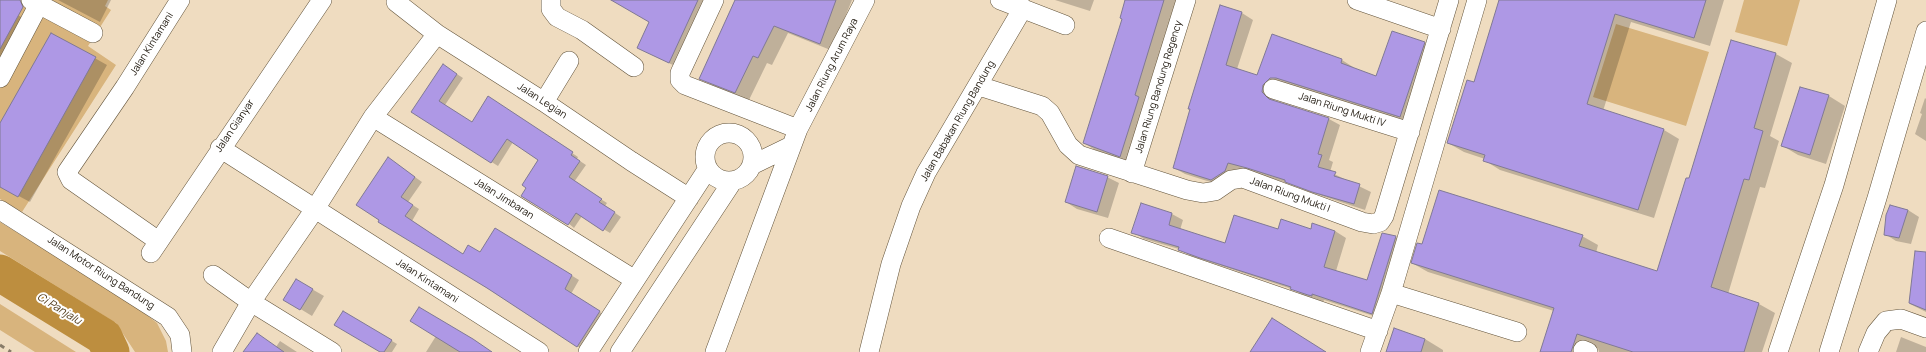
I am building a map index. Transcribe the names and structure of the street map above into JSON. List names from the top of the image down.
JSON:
{
  "streets": {
    "street": [
      "Jalan Kintamani",
      "Jalan Riung Arum Raya",
      "Jalan Riung Bandung Regency",
      "Jalan Legian",
      "Jalan Riung Mukti IV",
      "Jalan Babakan Riung Bandung",
      "Jalan Gianyar",
      "Jalan Riung Mukti I",
      "Jalan Jimbaran",
      "Jalan Motor Riung Bandung"
    ]
  },
  "crossings": [
    ["Jalan Kintamani", "Jalan Gianyar"],
    ["Jalan Riung Bandung Regency", "Jalan Riung Mukti I"],
    ["Jalan Riung Mukti IV", "Jalan Riung Mukti I"],
    ["Jalan Babakan Riung Bandung", "Jalan Riung Mukti I"]
  ],
  "water": ["Ci Panjalu"]
}
